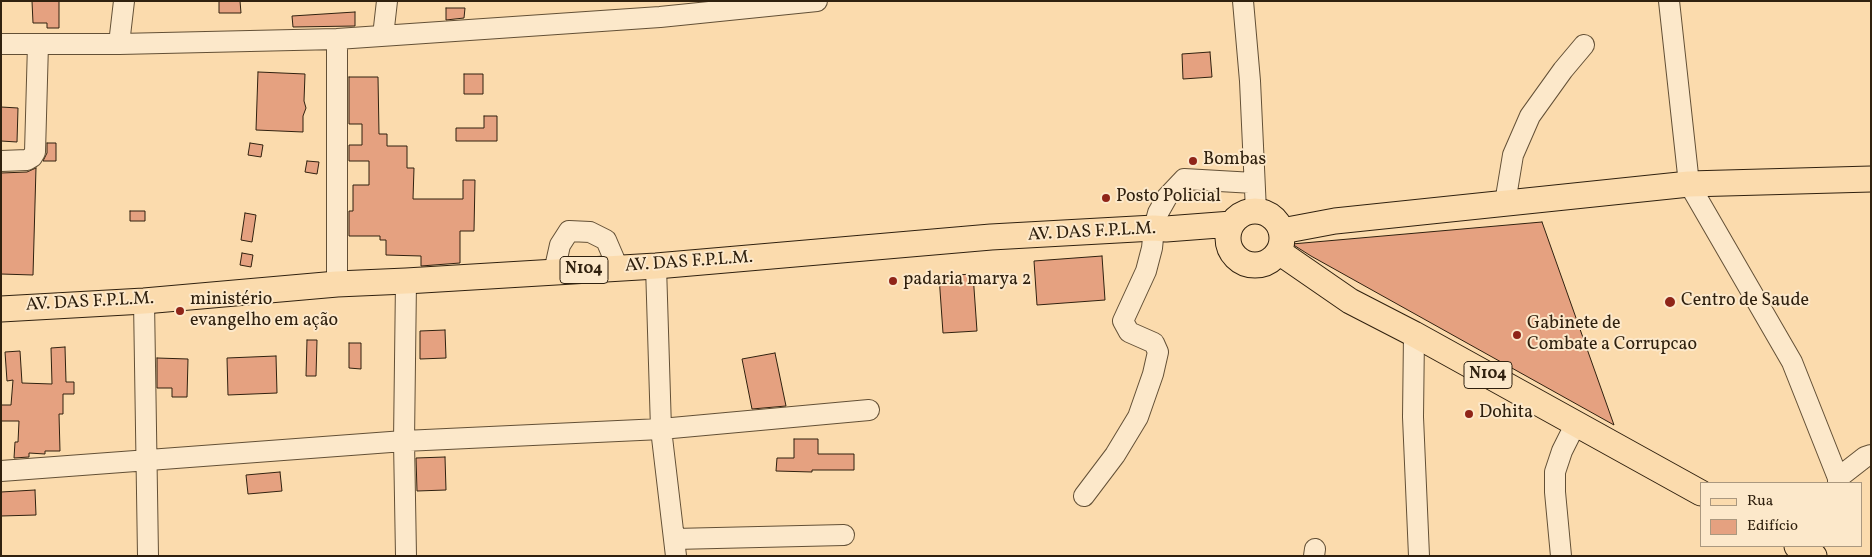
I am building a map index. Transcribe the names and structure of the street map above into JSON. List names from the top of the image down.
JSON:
{
  "streets": {
    "main road": ["AV. DAS F.P.L.M.", "N104"]
  },
  "crossings": [
    ["AV. DAS F.P.L.M.", "N104"]
  ],
  "places": [
    "Bombas",
    "Posto Policial",
    "padaria marya 2",
    "Centro de Saude",
    "ministério evangelho em ação",
    "Gabinete de Combate a Corrupcao",
    "Dohita"
  ],
  "legend": ["Rua", "Edifício"]
}
